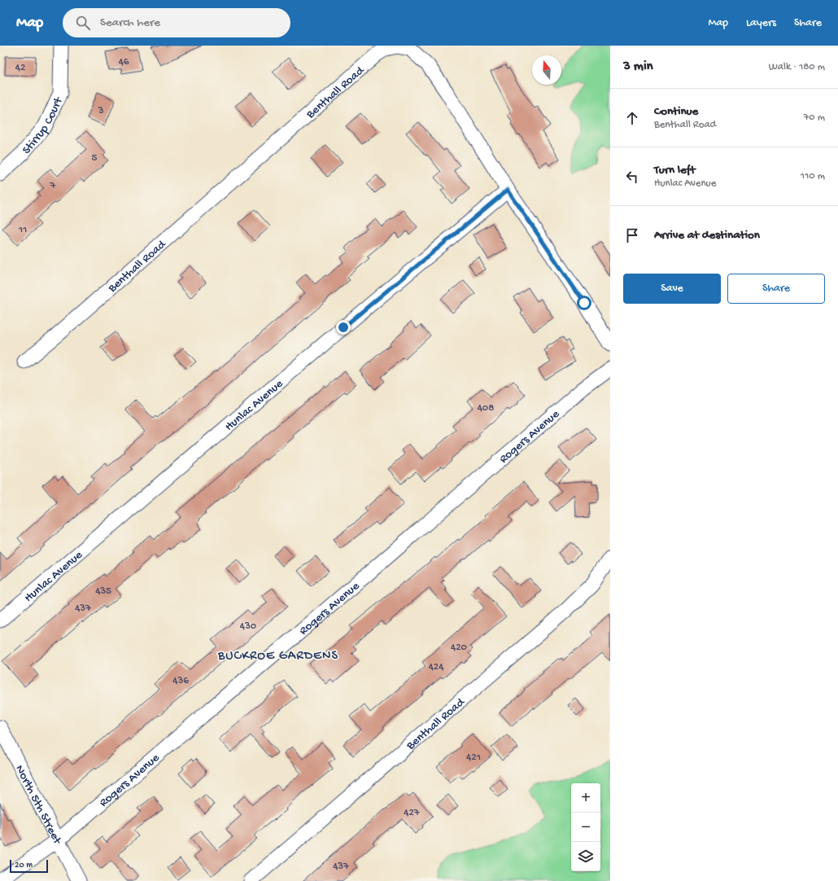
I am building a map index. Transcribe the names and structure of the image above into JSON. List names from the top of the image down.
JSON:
{
  "streets": {
    "street": [
      "Benthall Road",
      "Stirrup Court",
      "Hunlac Avenue",
      "Rogers Avenue",
      "North 5th Street"
    ]
  },
  "crossings": [
    ["Benthall Road", "Hunlac Avenue"],
    ["Rogers Avenue", "North 5th Street"]
  ],
  "districts": ["BUCKROE GARDENS"],
  "house_numbers": [
    "46",
    "42",
    "3",
    "5",
    "7",
    "11",
    "408",
    "435",
    "437",
    "430",
    "420",
    "424",
    "436",
    "421",
    "427",
    "437"
  ],
  "scale_bar": "20 m",
  "north": "top",
  "page": {
    "header": "Map",
    "search": "Search here",
    "nav": ["Map", "Layers", "Share"],
    "heading": ["3 min", "Walk · 180 m"],
    "list": [
      ["Continue", "Benthall Road", "70 m"],
      ["Turn left", "Hunlac Avenue", "110 m"],
      "Arrive at destination"
    ],
    "buttons": ["Save", "Share"],
    "map_buttons": ["+", "−"],
    "scale": "20 m"
  }
}
